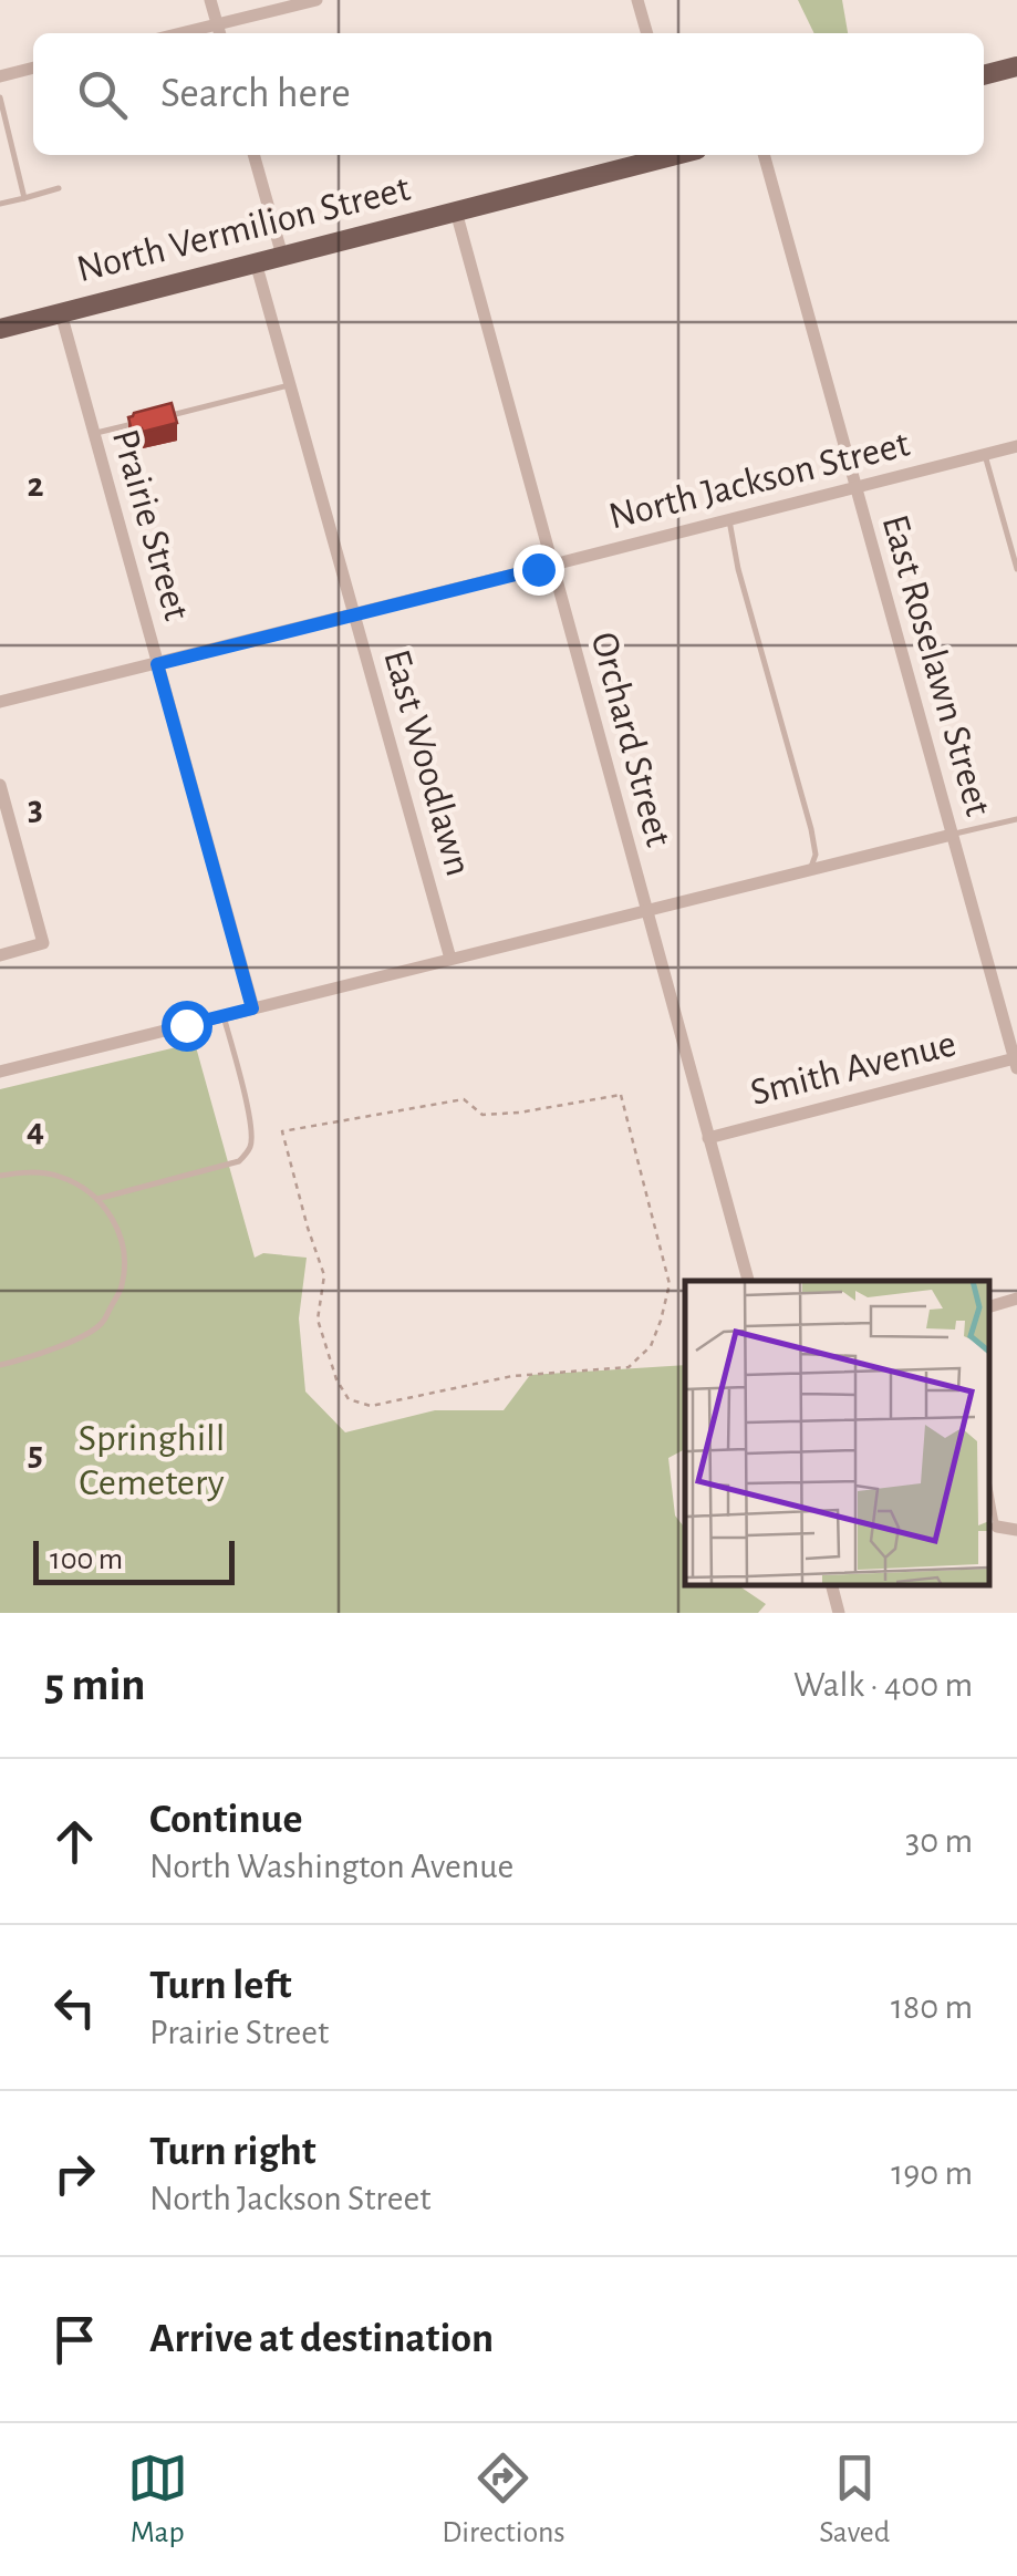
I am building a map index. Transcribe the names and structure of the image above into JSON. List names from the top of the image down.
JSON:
{
  "streets": {
    "main road": ["North Vermilion Street"],
    "street": [
      "North Jackson Street",
      "Prairie Street",
      "East Roselawn Street",
      "Orchard Street",
      "East Woodlawn",
      "Smith Avenue"
    ]
  },
  "crossings": [
    ["North Vermilion Street", "Prairie Street"],
    ["North Vermilion Street", "Orchard Street"],
    ["North Vermilion Street", "East Woodlawn"],
    ["North Jackson Street", "Prairie Street"],
    ["North Jackson Street", "East Roselawn Street"],
    ["North Jackson Street", "Orchard Street"],
    ["North Jackson Street", "East Woodlawn"],
    ["East Roselawn Street", "Smith Avenue"],
    ["Orchard Street", "Smith Avenue"]
  ],
  "parks": ["Springhill Cemetery"],
  "scale_bar": "100 m",
  "page": {
    "search": "Search here",
    "scale": "100 m",
    "heading": ["5 min", "Walk · 400 m"],
    "list": [
      ["Continue", "North Washington Avenue", "30 m"],
      ["Turn left", "Prairie Street", "180 m"],
      ["Turn right", "North Jackson Street", "190 m"],
      "Arrive at destination"
    ],
    "nav": ["Map", "Directions", "Saved"]
  },
  "grid": {
    "rows": [
      "2",
      "3",
      "4",
      "5"
    ]
  }
}
